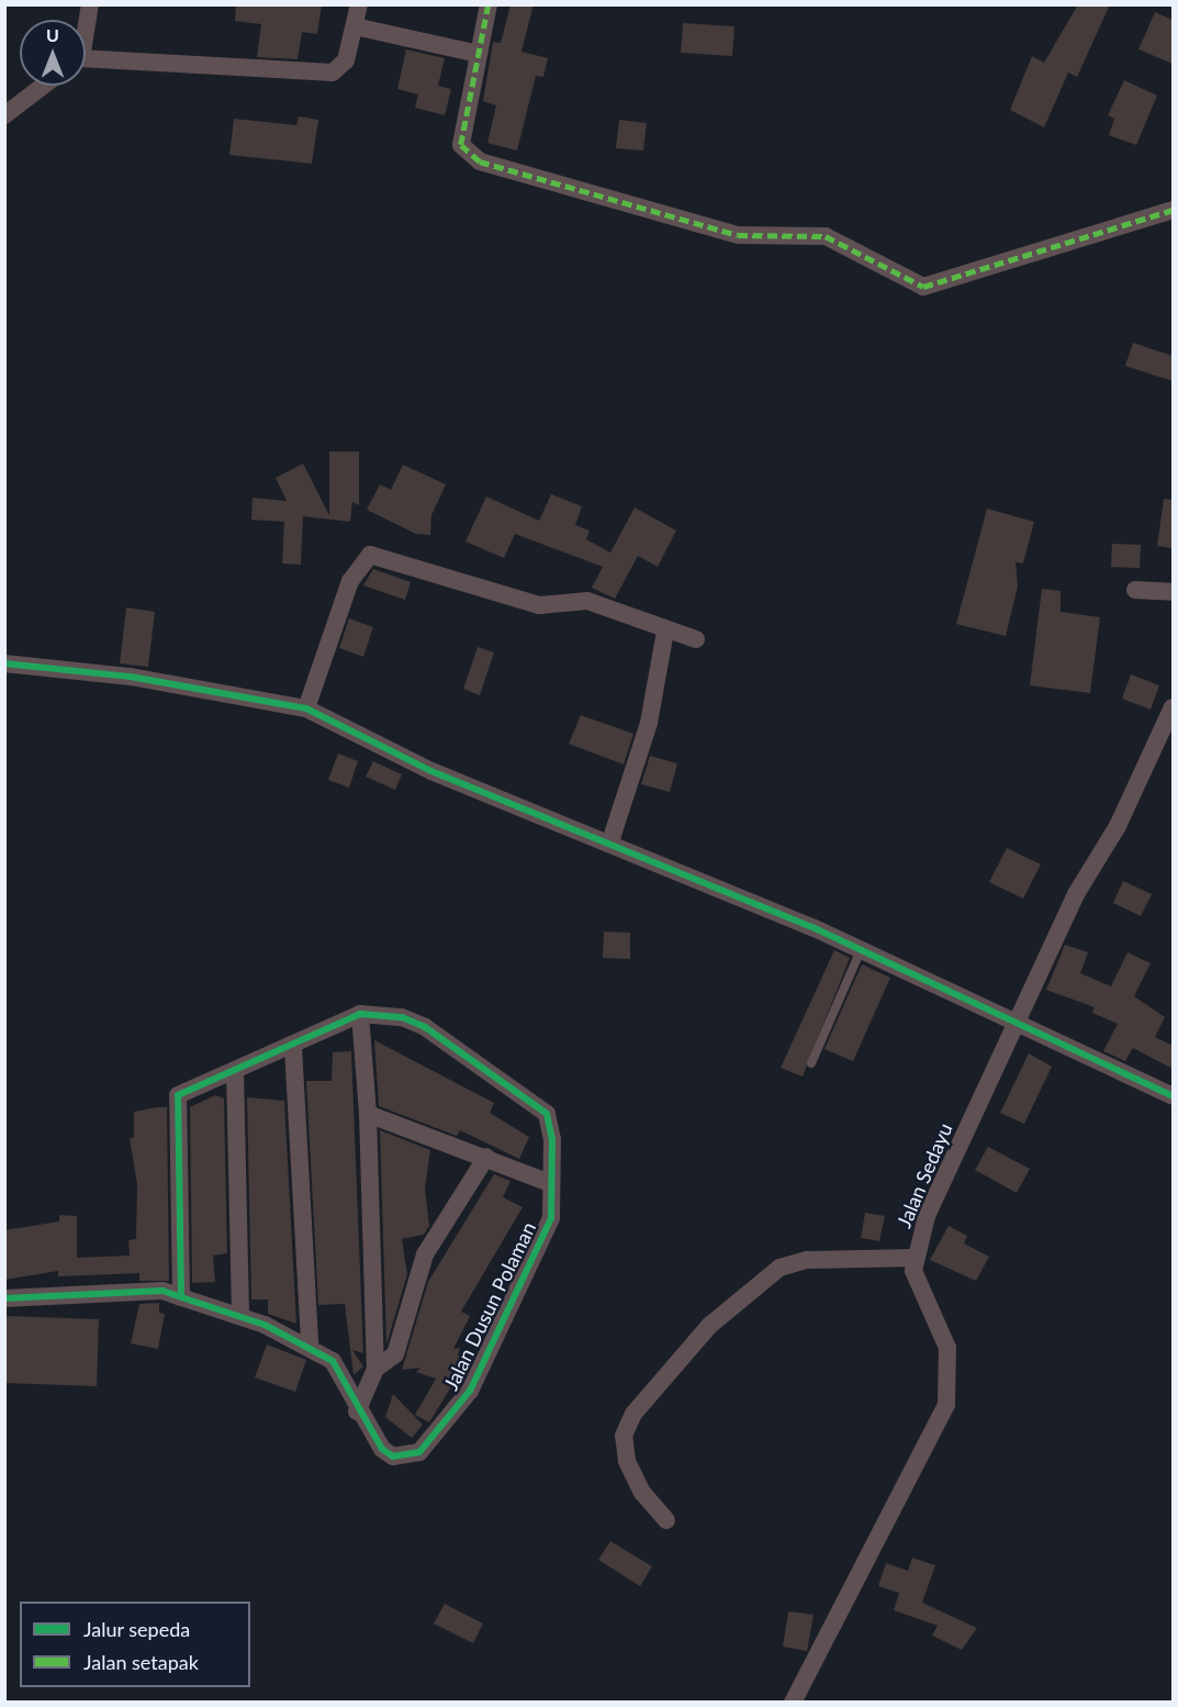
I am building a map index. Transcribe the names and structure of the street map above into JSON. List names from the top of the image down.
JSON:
{
  "streets": {
    "street": ["Jalan Sedayu", "Jalan Dusun Polaman"]
  },
  "legend": ["Jalur sepeda", "Jalan setapak"],
  "north": "top"
}
